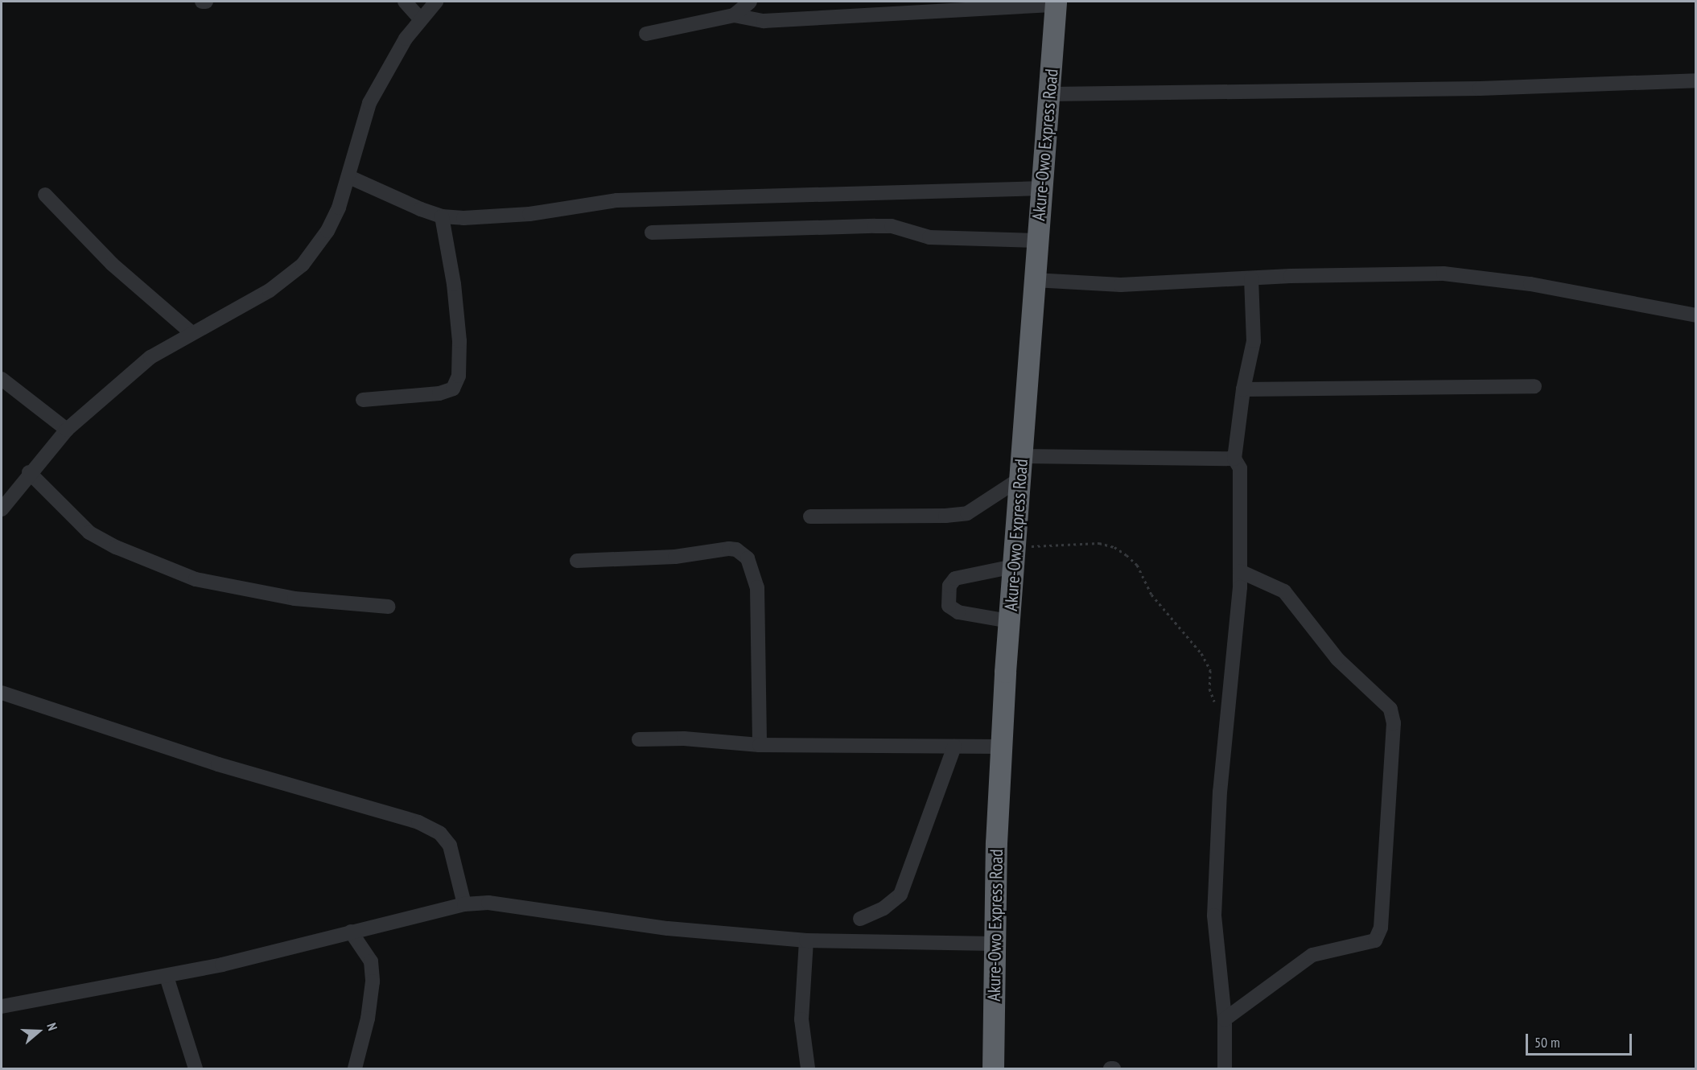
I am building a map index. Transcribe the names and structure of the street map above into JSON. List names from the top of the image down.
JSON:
{
  "streets": {
    "highway": ["Akure-Owo Express Road"]
  },
  "scale_bar": "50 m",
  "north": "right"
}
